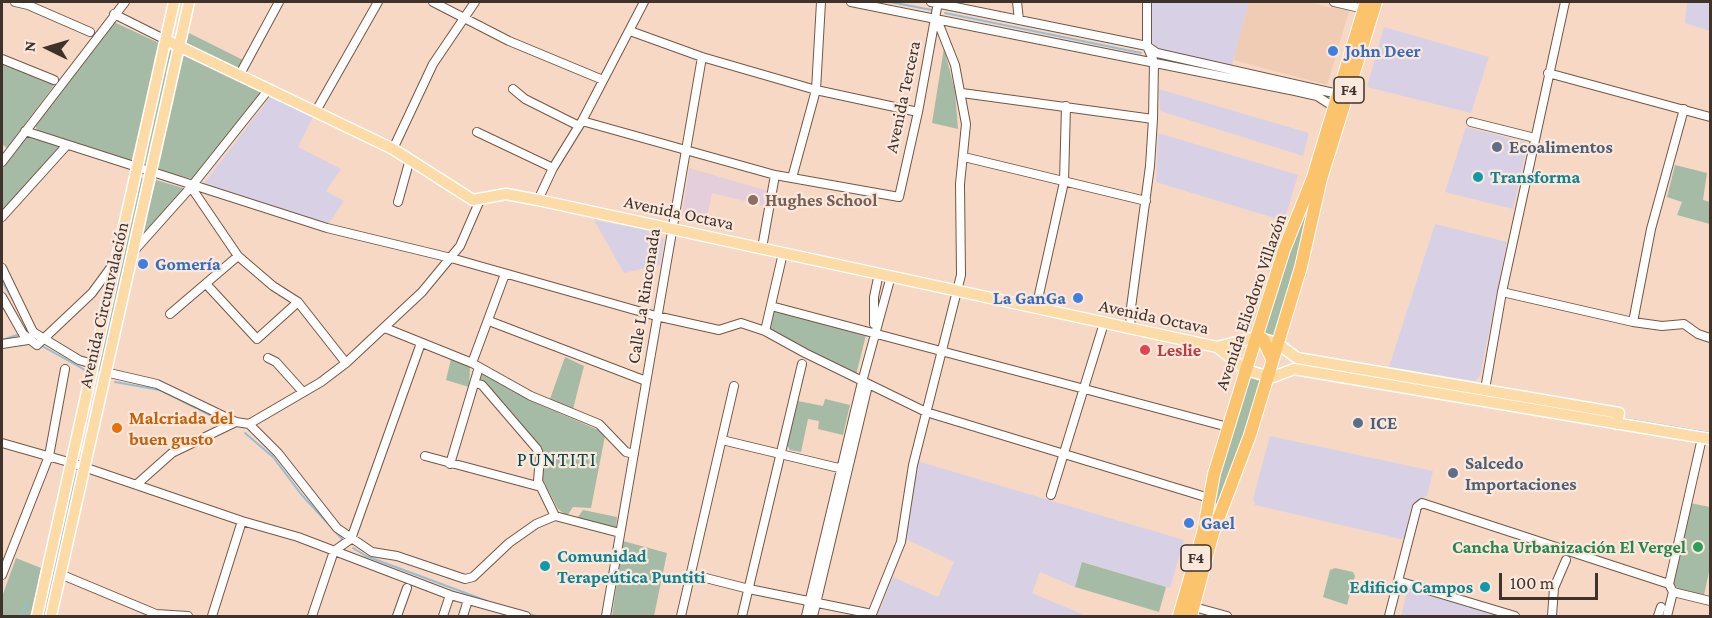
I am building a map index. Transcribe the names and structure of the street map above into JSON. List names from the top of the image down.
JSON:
{
  "streets": {
    "highway": ["F4", "Avenida Eliodoro Villazón"],
    "main road": ["Avenida Octava", "Avenida Circunvalación"],
    "street": ["Avenida Tercera", "Calle La Rinconada"]
  },
  "crossings": [
    ["Avenida Octava", "Calle La Rinconada"],
    ["Avenida Octava", "Avenida Eliodoro Villazón"]
  ],
  "districts": ["PUNTITI"],
  "places": [
    "John Deer",
    "Ecoalimentos",
    "Transforma",
    "Hughes School",
    "Gomería",
    "La GanGa",
    "Leslie",
    "ICE",
    "Malcriada del buen gusto",
    "Salcedo Importaciones",
    "Gael",
    "Cancha Urbanización El Vergel",
    "Comunidad Terapeútica Puntiti",
    "Edificio Campos"
  ],
  "scale_bar": "100 m",
  "north": "left"
}
